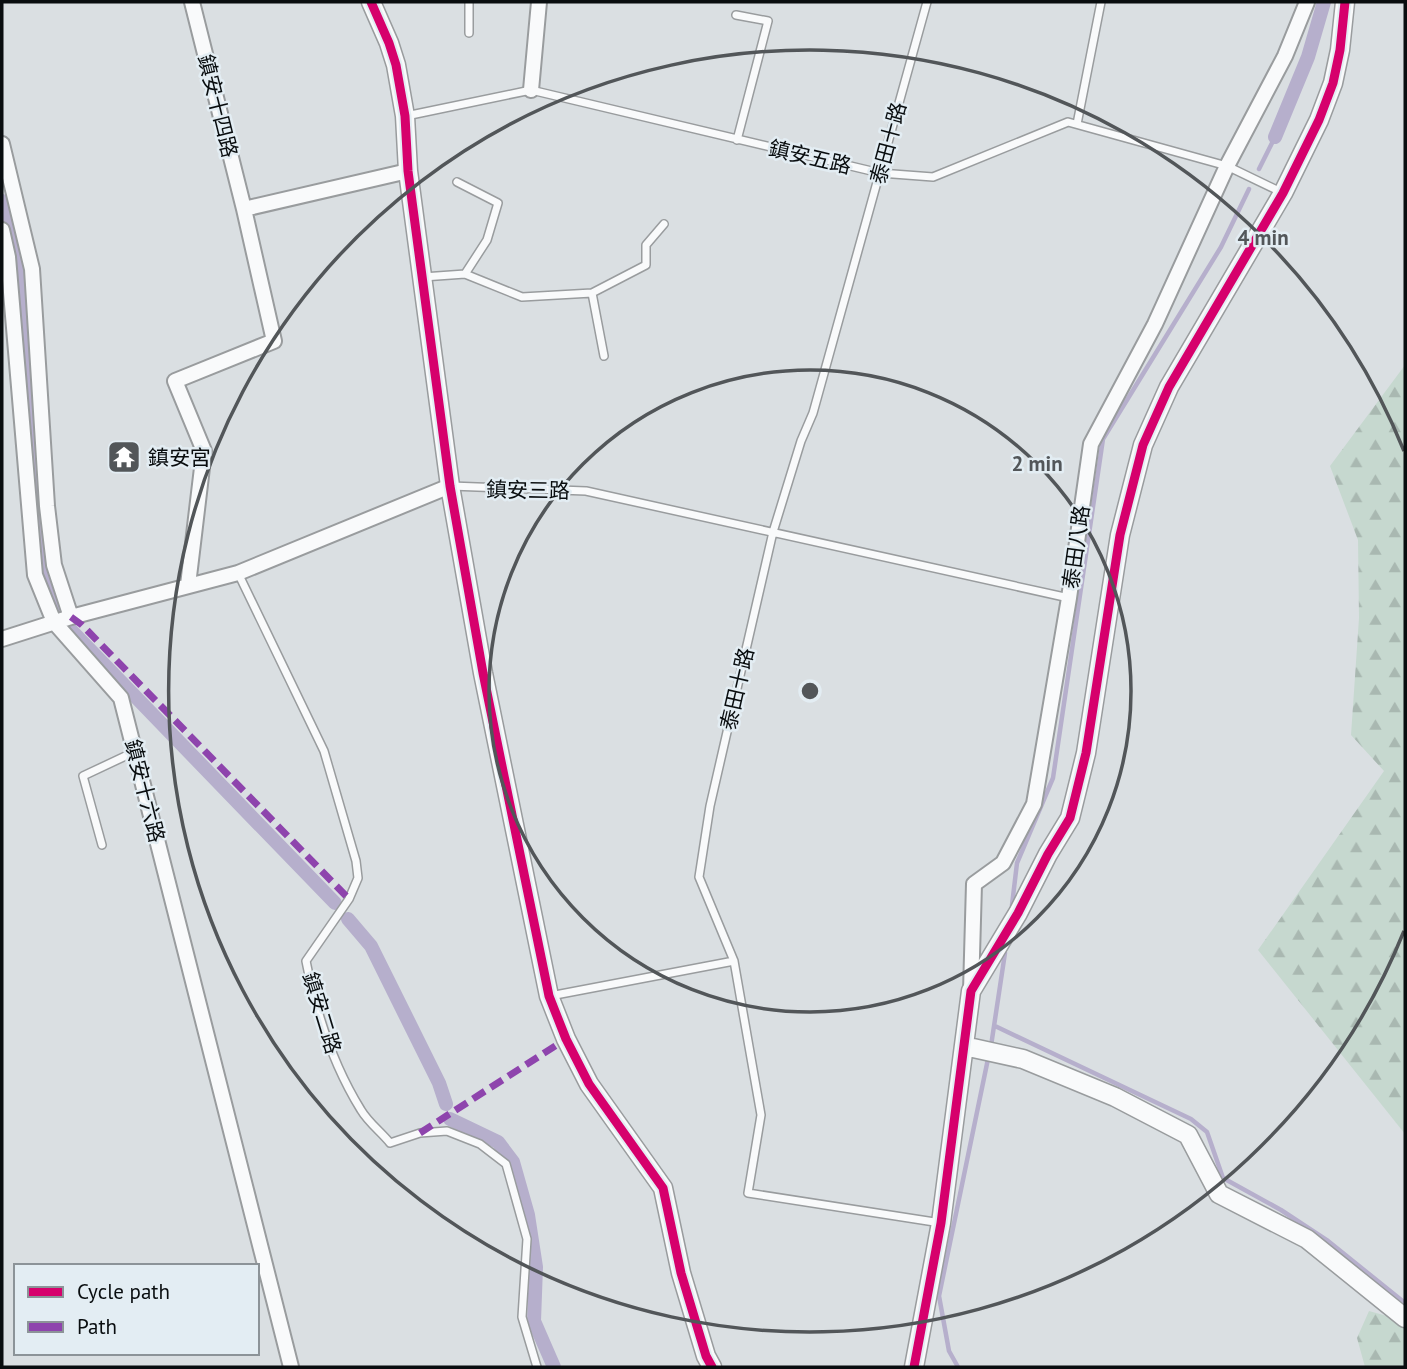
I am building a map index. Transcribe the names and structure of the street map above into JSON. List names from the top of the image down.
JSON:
{
  "streets": {
    "street": [
      "鎮安十四路",
      "鎮安三路",
      "泰田八路",
      "鎮安十六路"
    ],
    "lane": ["泰田十路", "鎮安五路", "鎮安二路"]
  },
  "crossings": [
    ["鎮安十四路", "鎮安三路"],
    ["泰田十路", "鎮安五路"],
    ["泰田十路", "鎮安三路"],
    ["鎮安五路", "泰田八路"],
    ["鎮安三路", "泰田八路"],
    ["鎮安三路", "鎮安十六路"],
    ["鎮安三路", "鎮安二路"]
  ],
  "places": {
    "temple": ["鎮安宮"]
  },
  "legend": ["Cycle path", "Path"],
  "rings": ["4 min", "2 min"]
}
